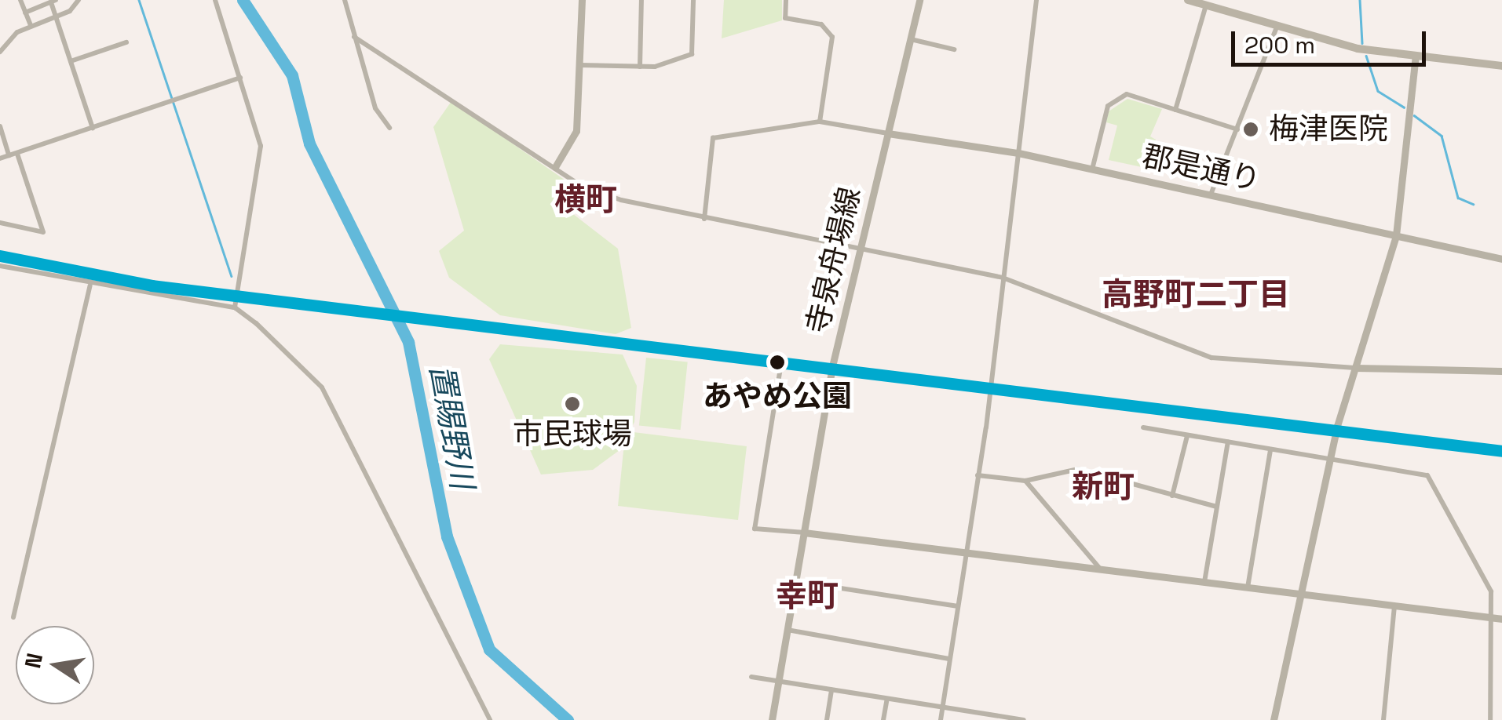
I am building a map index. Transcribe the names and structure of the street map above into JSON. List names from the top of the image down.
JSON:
{
  "streets": {
    "street": ["郡是通り", "寺泉舟場線"]
  },
  "crossings": [
    ["郡是通り", "寺泉舟場線"]
  ],
  "districts": [
    "横町",
    "高野町二丁目",
    "新町",
    "幸町"
  ],
  "water": ["置賜野川"],
  "places": ["梅津医院", "あやめ公園", "市民球場"],
  "scale_bar": "200 m",
  "north": "left"
}
